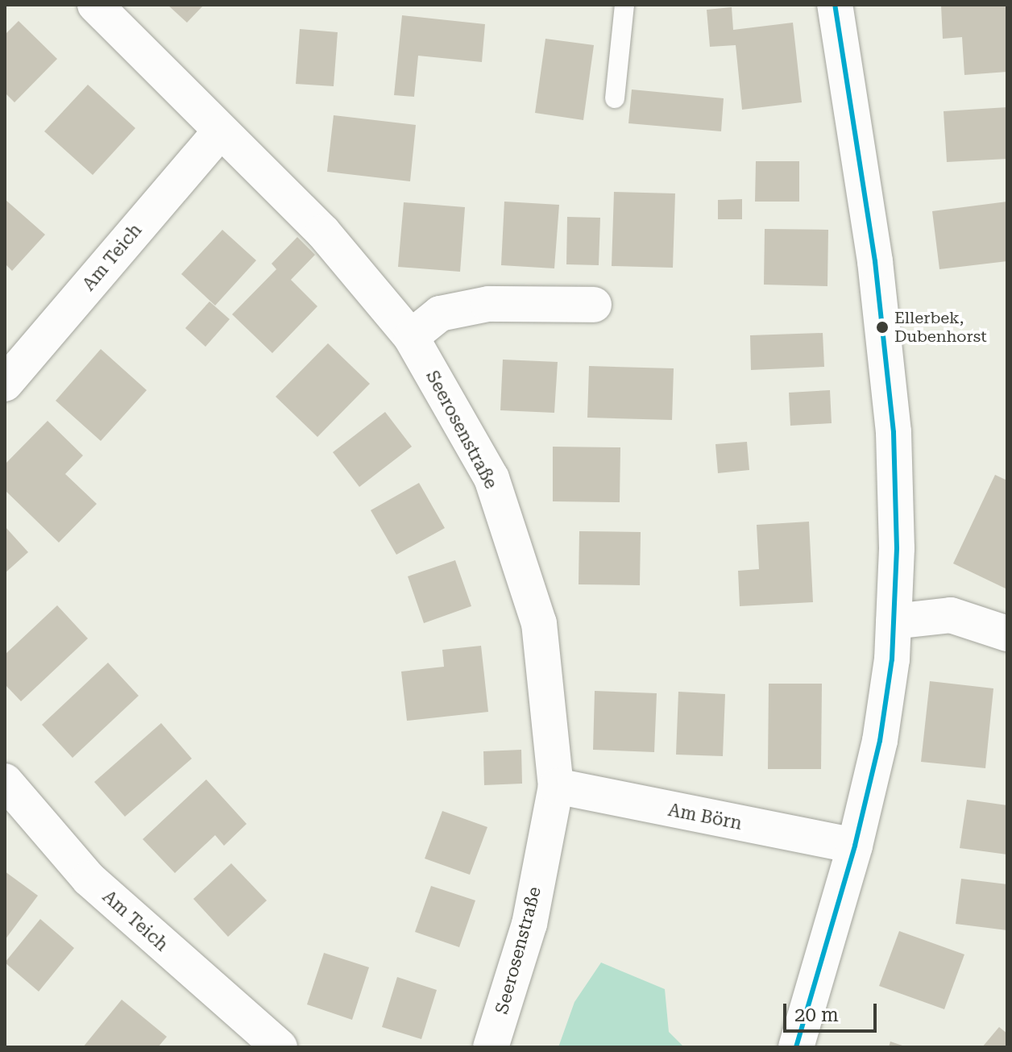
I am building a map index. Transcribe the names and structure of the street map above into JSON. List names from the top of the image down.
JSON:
{
  "streets": {
    "street": ["Am Teich", "Seerosenstraße", "Am Börn"]
  },
  "crossings": [
    ["Am Teich", "Seerosenstraße"],
    ["Seerosenstraße", "Am Börn"]
  ],
  "places": ["Ellerbek, Dubenhorst"],
  "scale_bar": "20 m"
}
